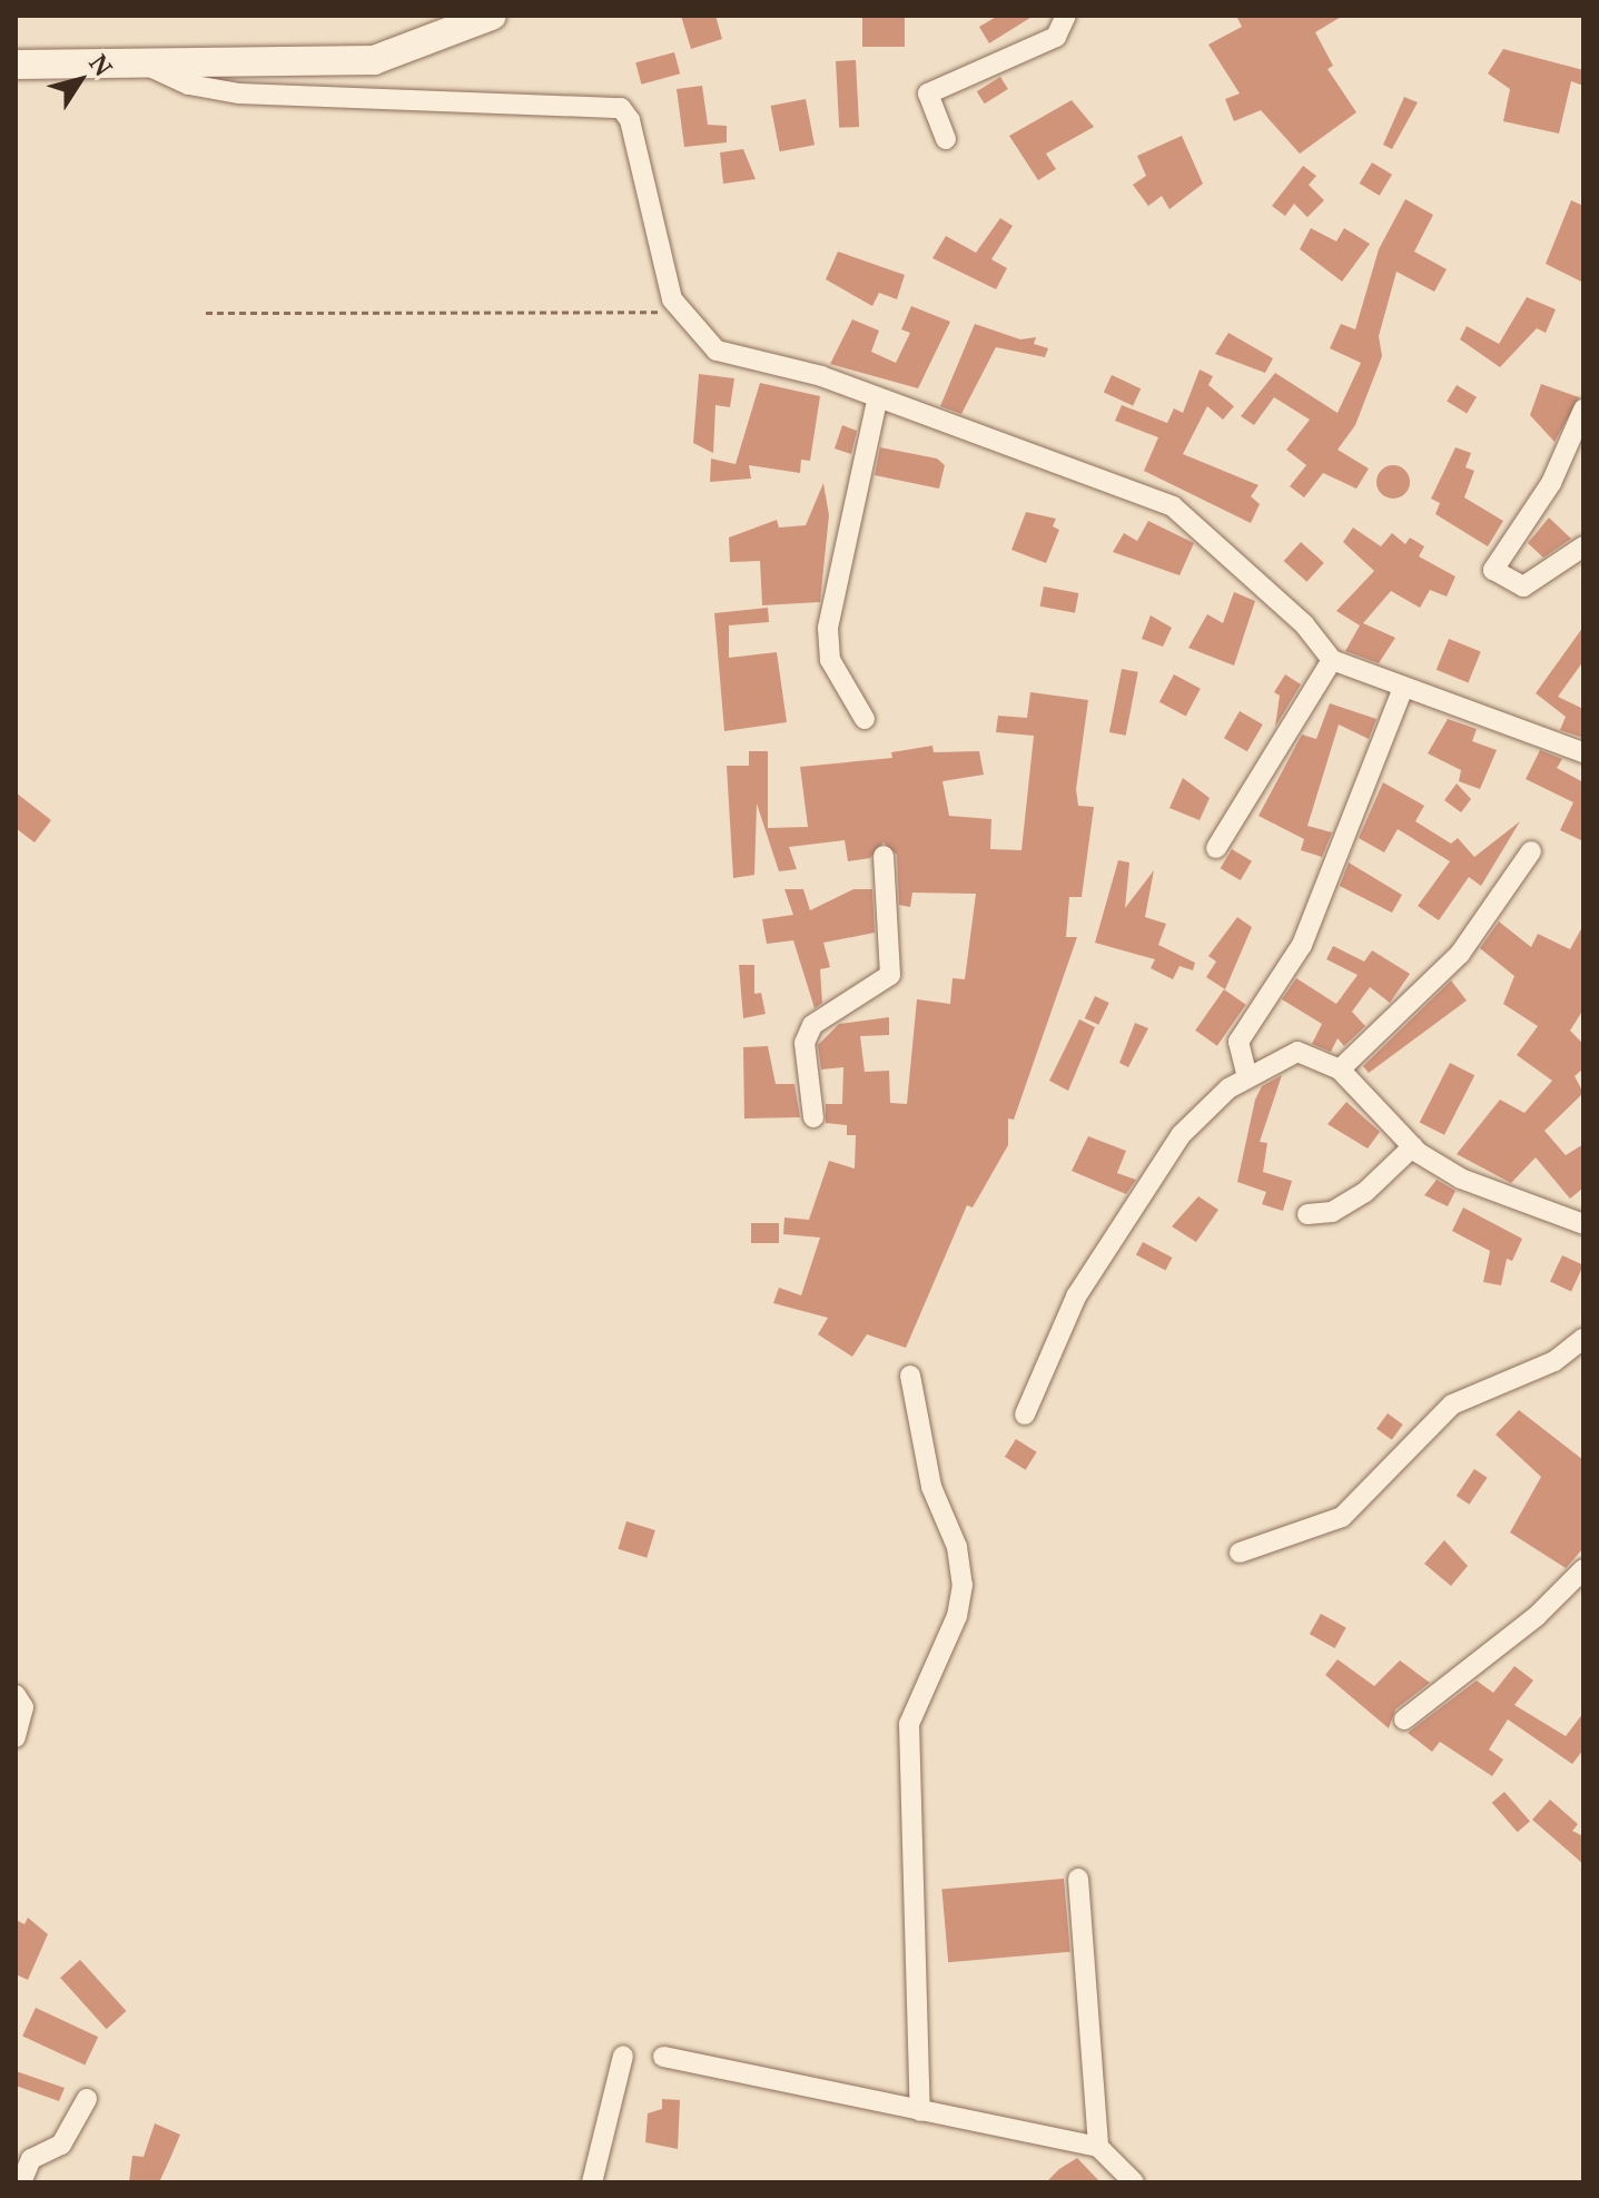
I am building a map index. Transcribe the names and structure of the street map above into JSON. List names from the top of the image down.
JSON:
{
  "north": "top right"
}
